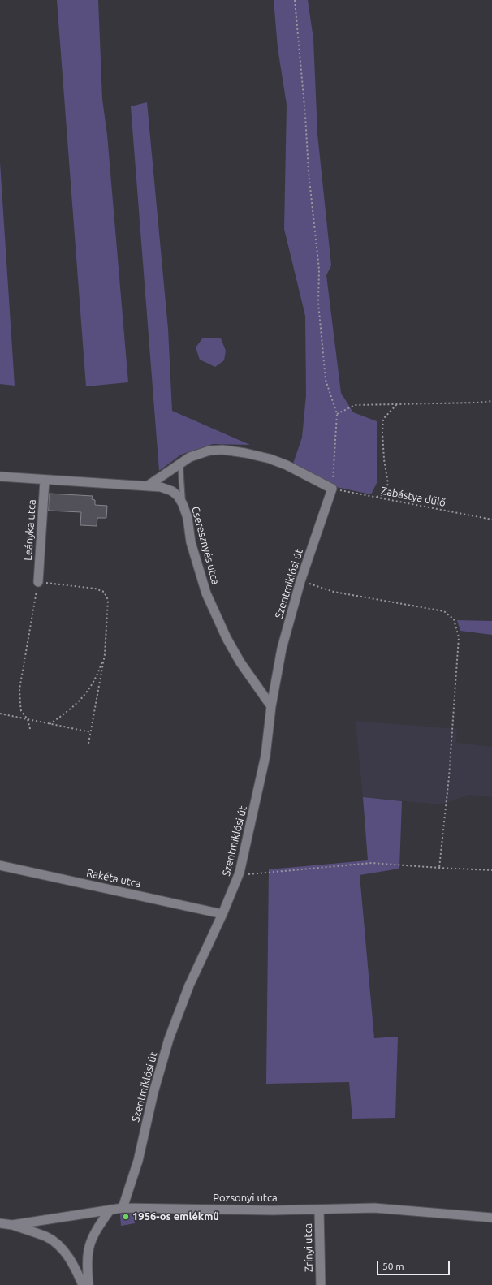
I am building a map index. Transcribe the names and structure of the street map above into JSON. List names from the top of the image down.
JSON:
{
  "streets": {
    "street": [
      "Leányka utca",
      "Cseresznyés utca",
      "Szentmiklósi út",
      "Rakéta utca",
      "Pozsonyi utca",
      "Zrínyi utca"
    ],
    "path": ["Zabástya dűlő"]
  },
  "crossings": [
    ["Zabástya dűlő", "Szentmiklósi út"],
    ["Leányka utca", "Cseresznyés utca"],
    ["Cseresznyés utca", "Szentmiklósi út"],
    ["Szentmiklósi út", "Rakéta utca"],
    ["Szentmiklósi út", "Pozsonyi utca"],
    ["Pozsonyi utca", "Zrínyi utca"]
  ],
  "places": ["1956-os emlékmű"],
  "scale_bar": "50 m"
}
